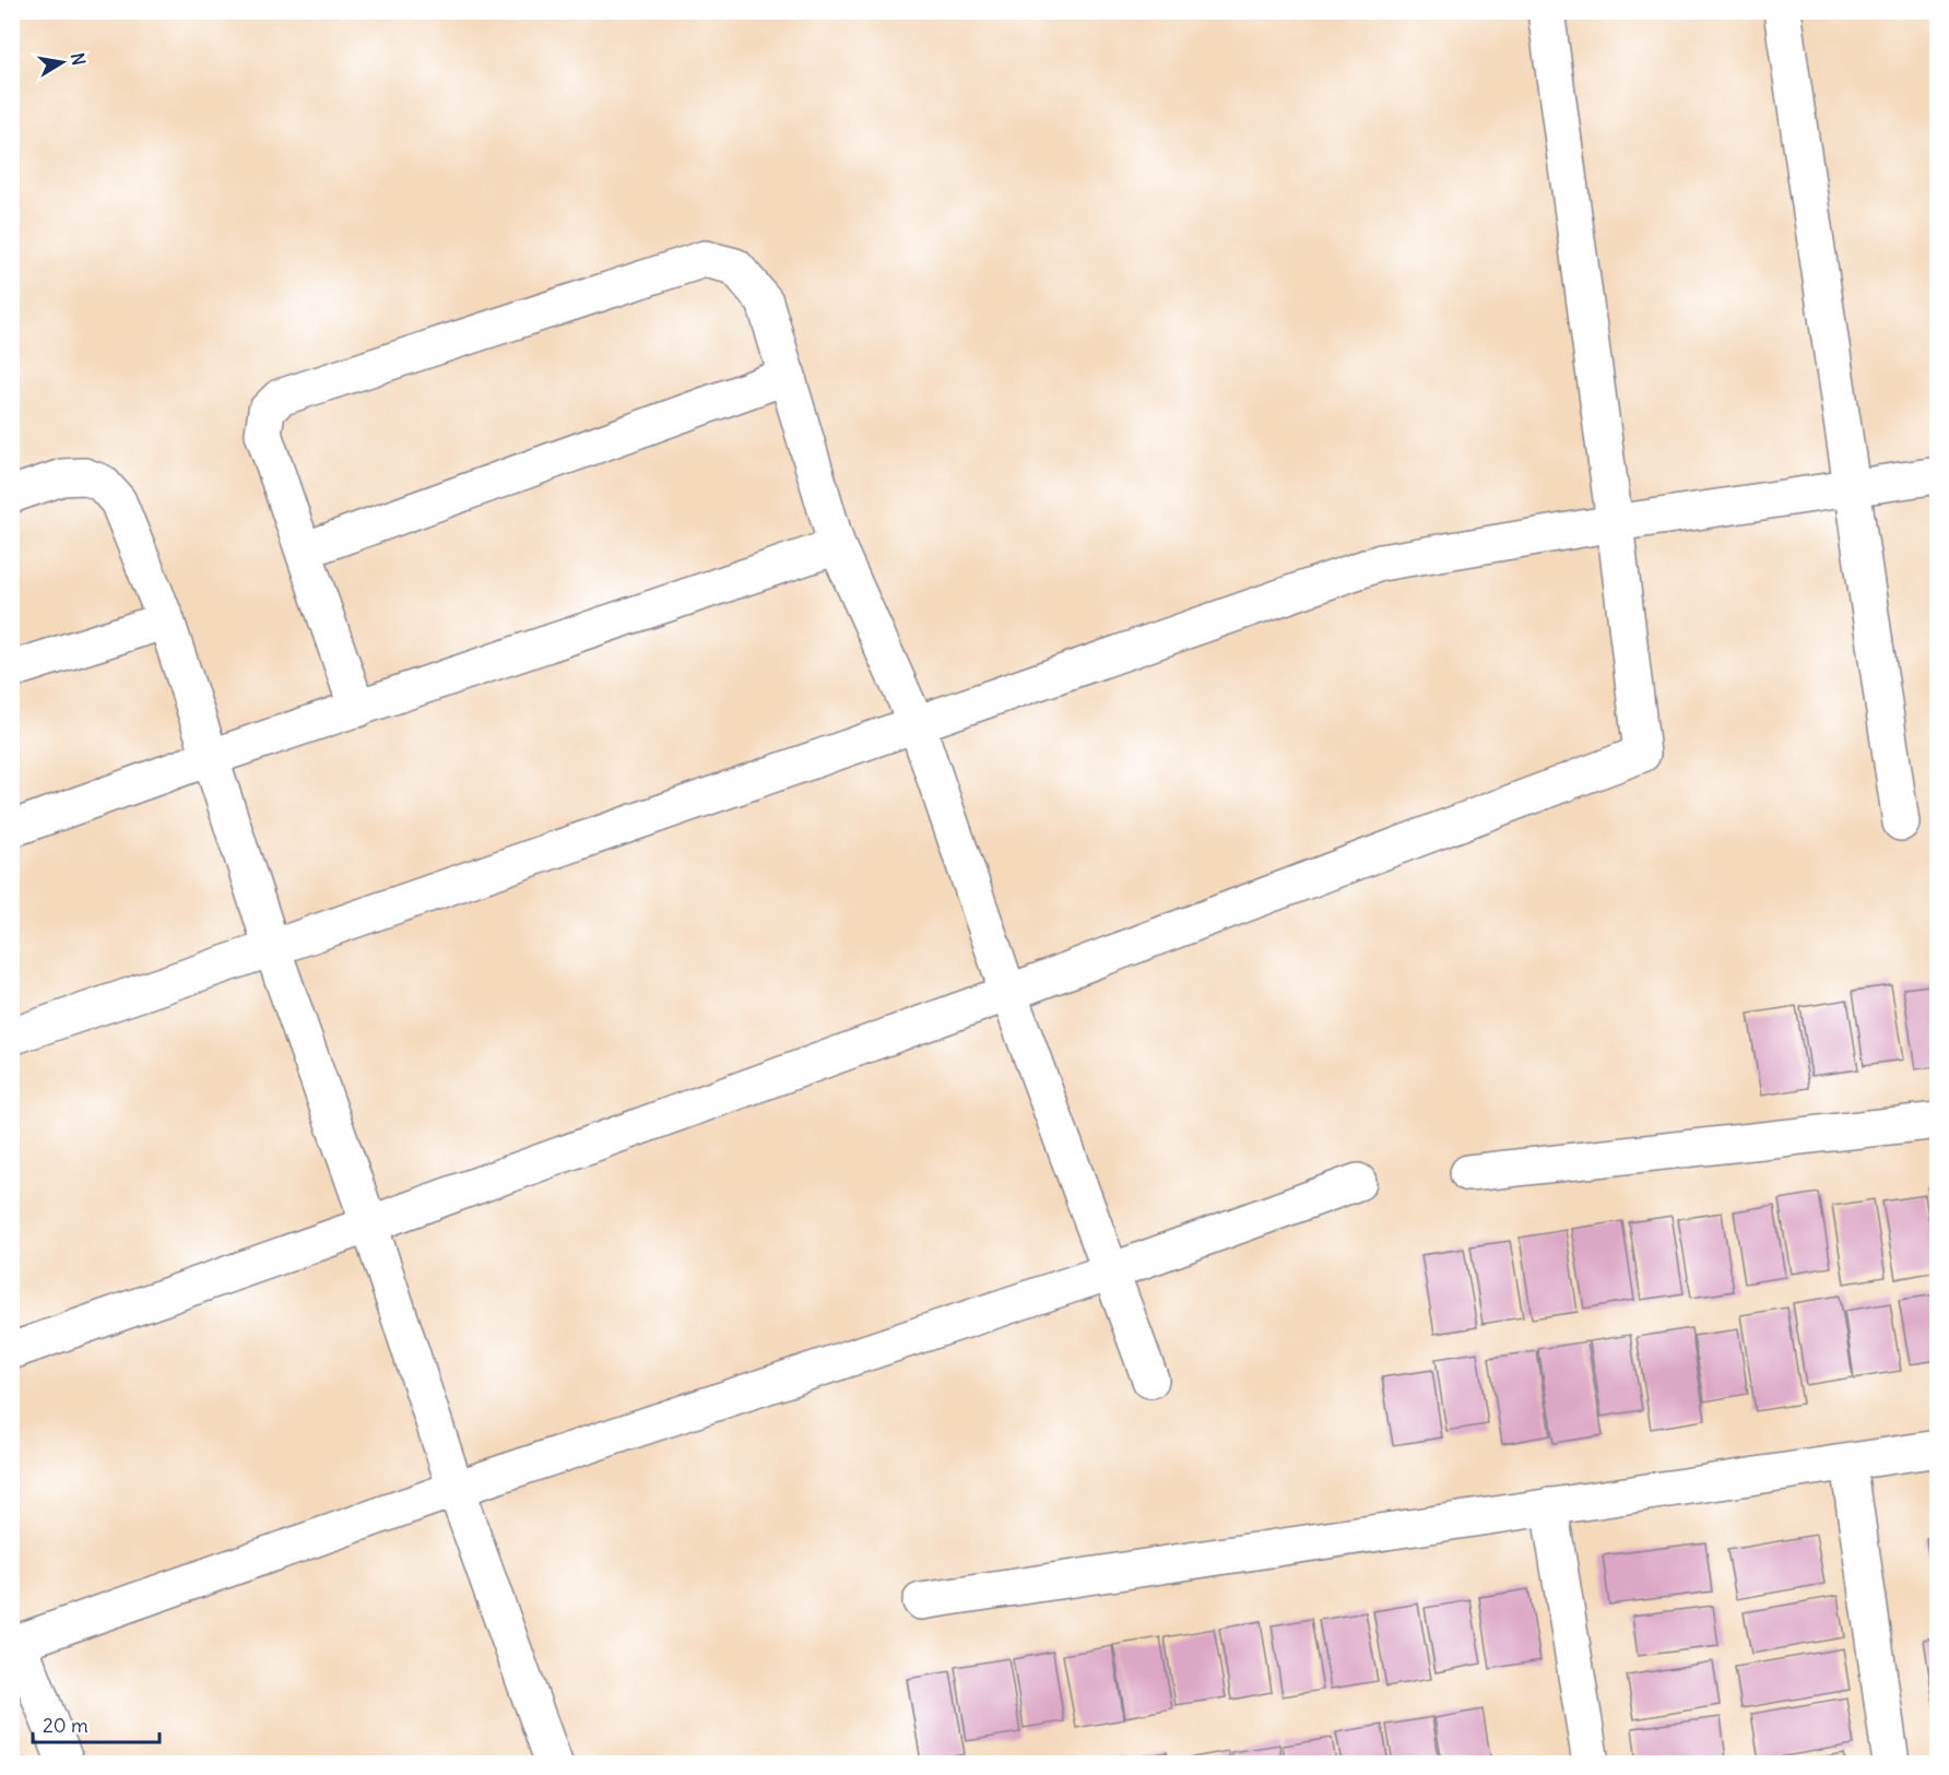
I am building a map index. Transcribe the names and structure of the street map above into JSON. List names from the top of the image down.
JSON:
{
  "scale_bar": "20 m",
  "north": "right"
}
